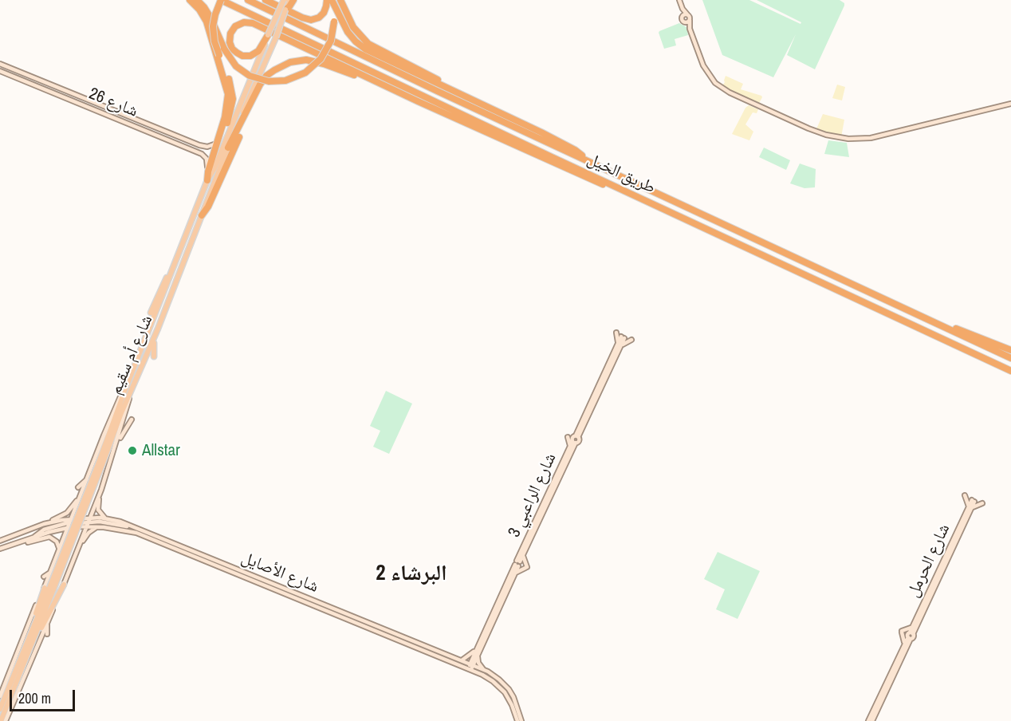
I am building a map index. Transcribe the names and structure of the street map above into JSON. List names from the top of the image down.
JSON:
{
  "streets": {
    "highway": ["طريق الخيل"],
    "main road": ["شارع أم سقيم"],
    "street": [
      "شارع 26",
      "شارع الراعبي 3",
      "شارع الحرمل",
      "شارع الأصايل"
    ]
  },
  "crossings": [
    ["شارع الراعبي 3", "شارع الأصايل"]
  ],
  "districts": ["البرشاء 2"],
  "places": ["Allstar"],
  "scale_bar": "200 m"
}
